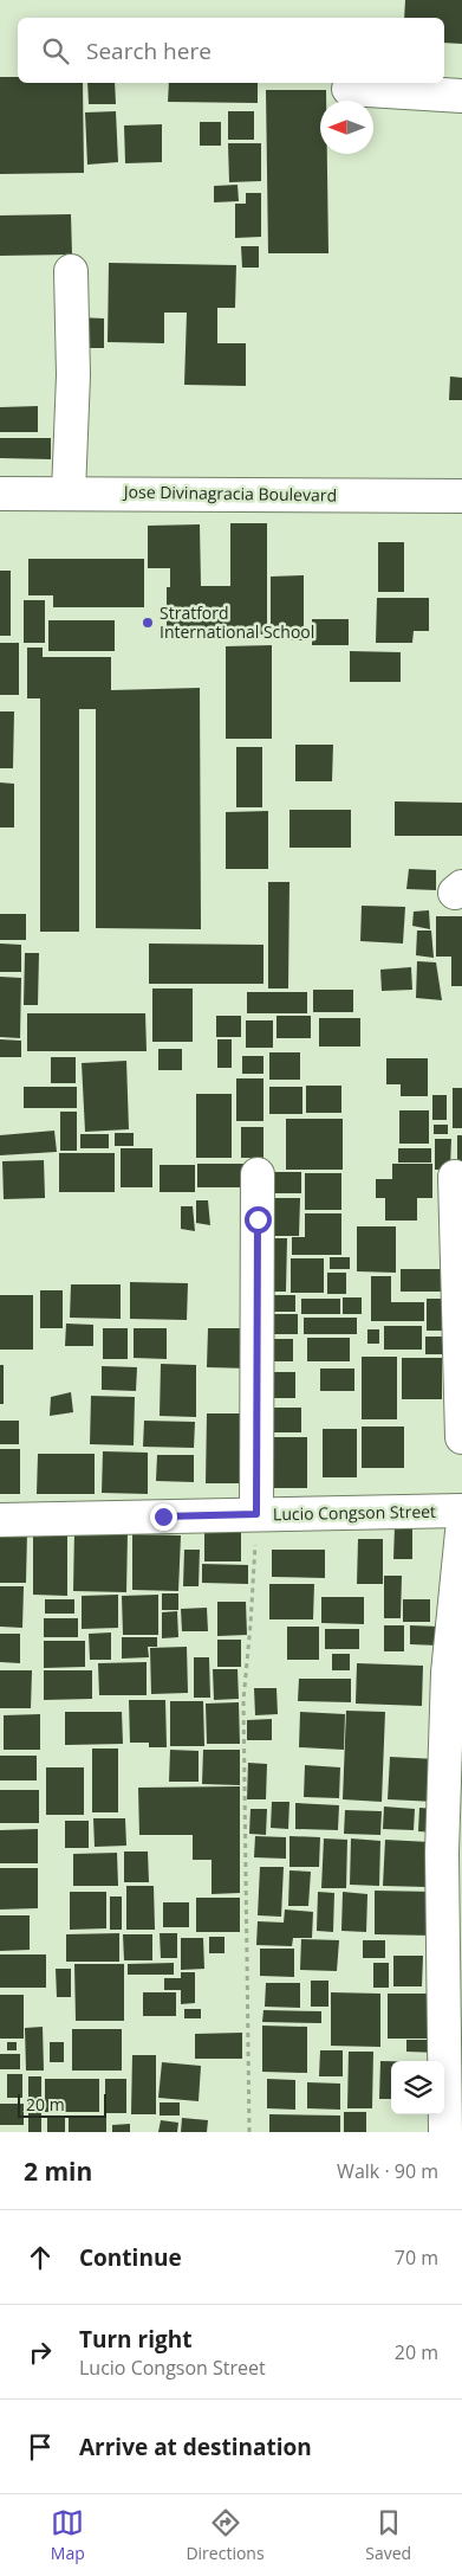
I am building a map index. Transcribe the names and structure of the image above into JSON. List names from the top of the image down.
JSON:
{
  "streets": {
    "street": ["Jose Divinagracia Boulevard", "Lucio Congson Street"]
  },
  "places": ["Stratford International School"],
  "scale_bar": "20 m",
  "north": "left",
  "page": {
    "search": "Search here",
    "scale": "20 m",
    "heading": ["2 min", "Walk · 90 m"],
    "list": [
      ["Continue", "70 m"],
      ["Turn right", "Lucio Congson Street", "20 m"],
      "Arrive at destination"
    ],
    "nav": ["Map", "Directions", "Saved"]
  }
}
